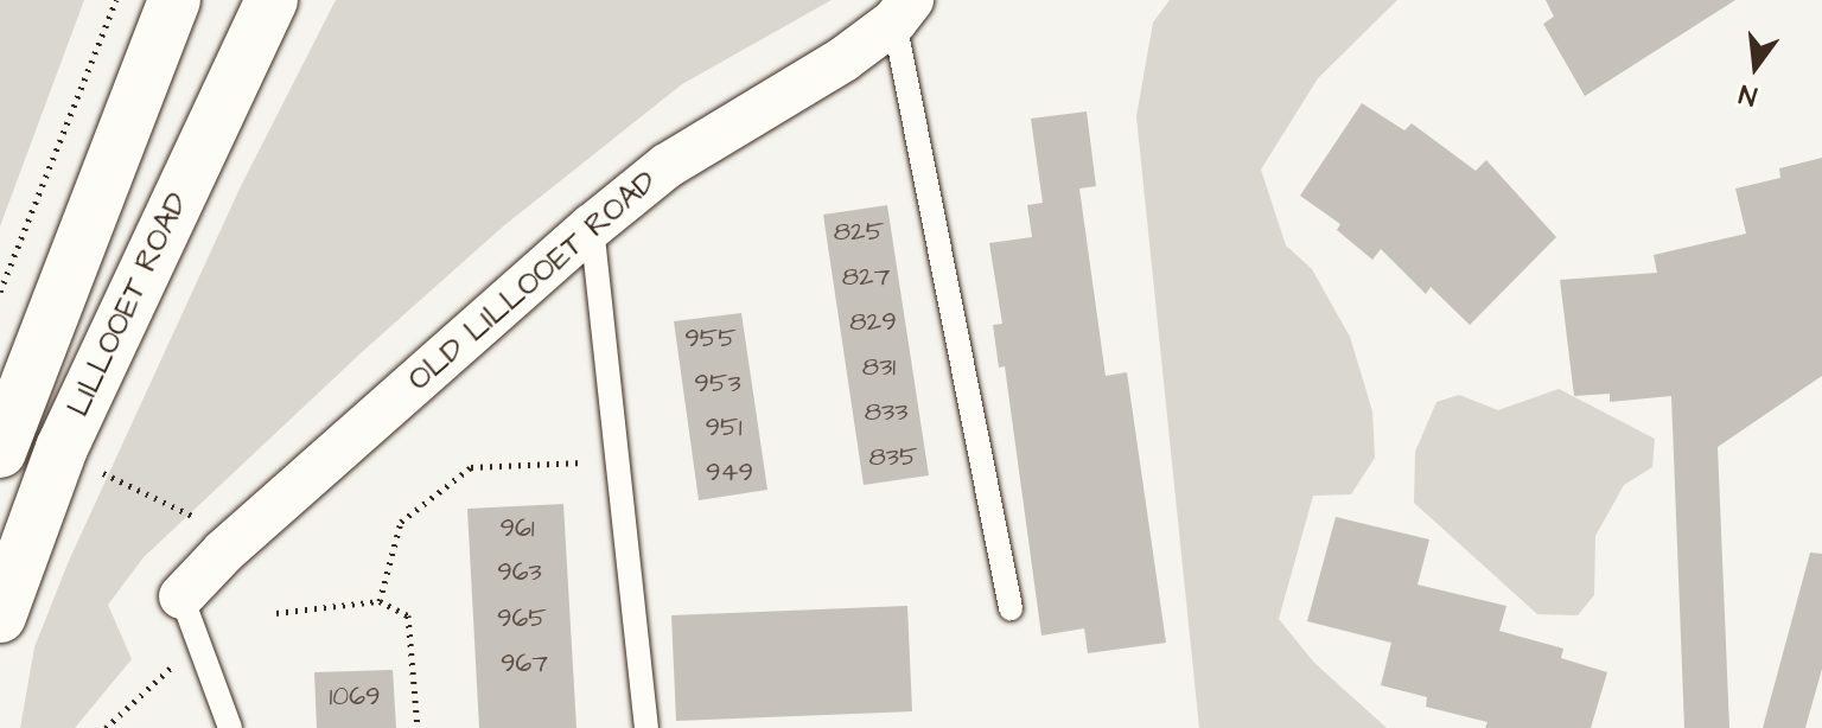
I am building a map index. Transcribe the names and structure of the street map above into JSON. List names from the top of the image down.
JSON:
{
  "streets": {
    "street": ["OLD LILLOOET ROAD", "LILLOOET ROAD"]
  },
  "house_numbers": [
    "825",
    "827",
    "829",
    "955",
    "831",
    "953",
    "833",
    "951",
    "835",
    "949",
    "961",
    "963",
    "965",
    "967",
    "1069"
  ],
  "north": "bottom"
}
